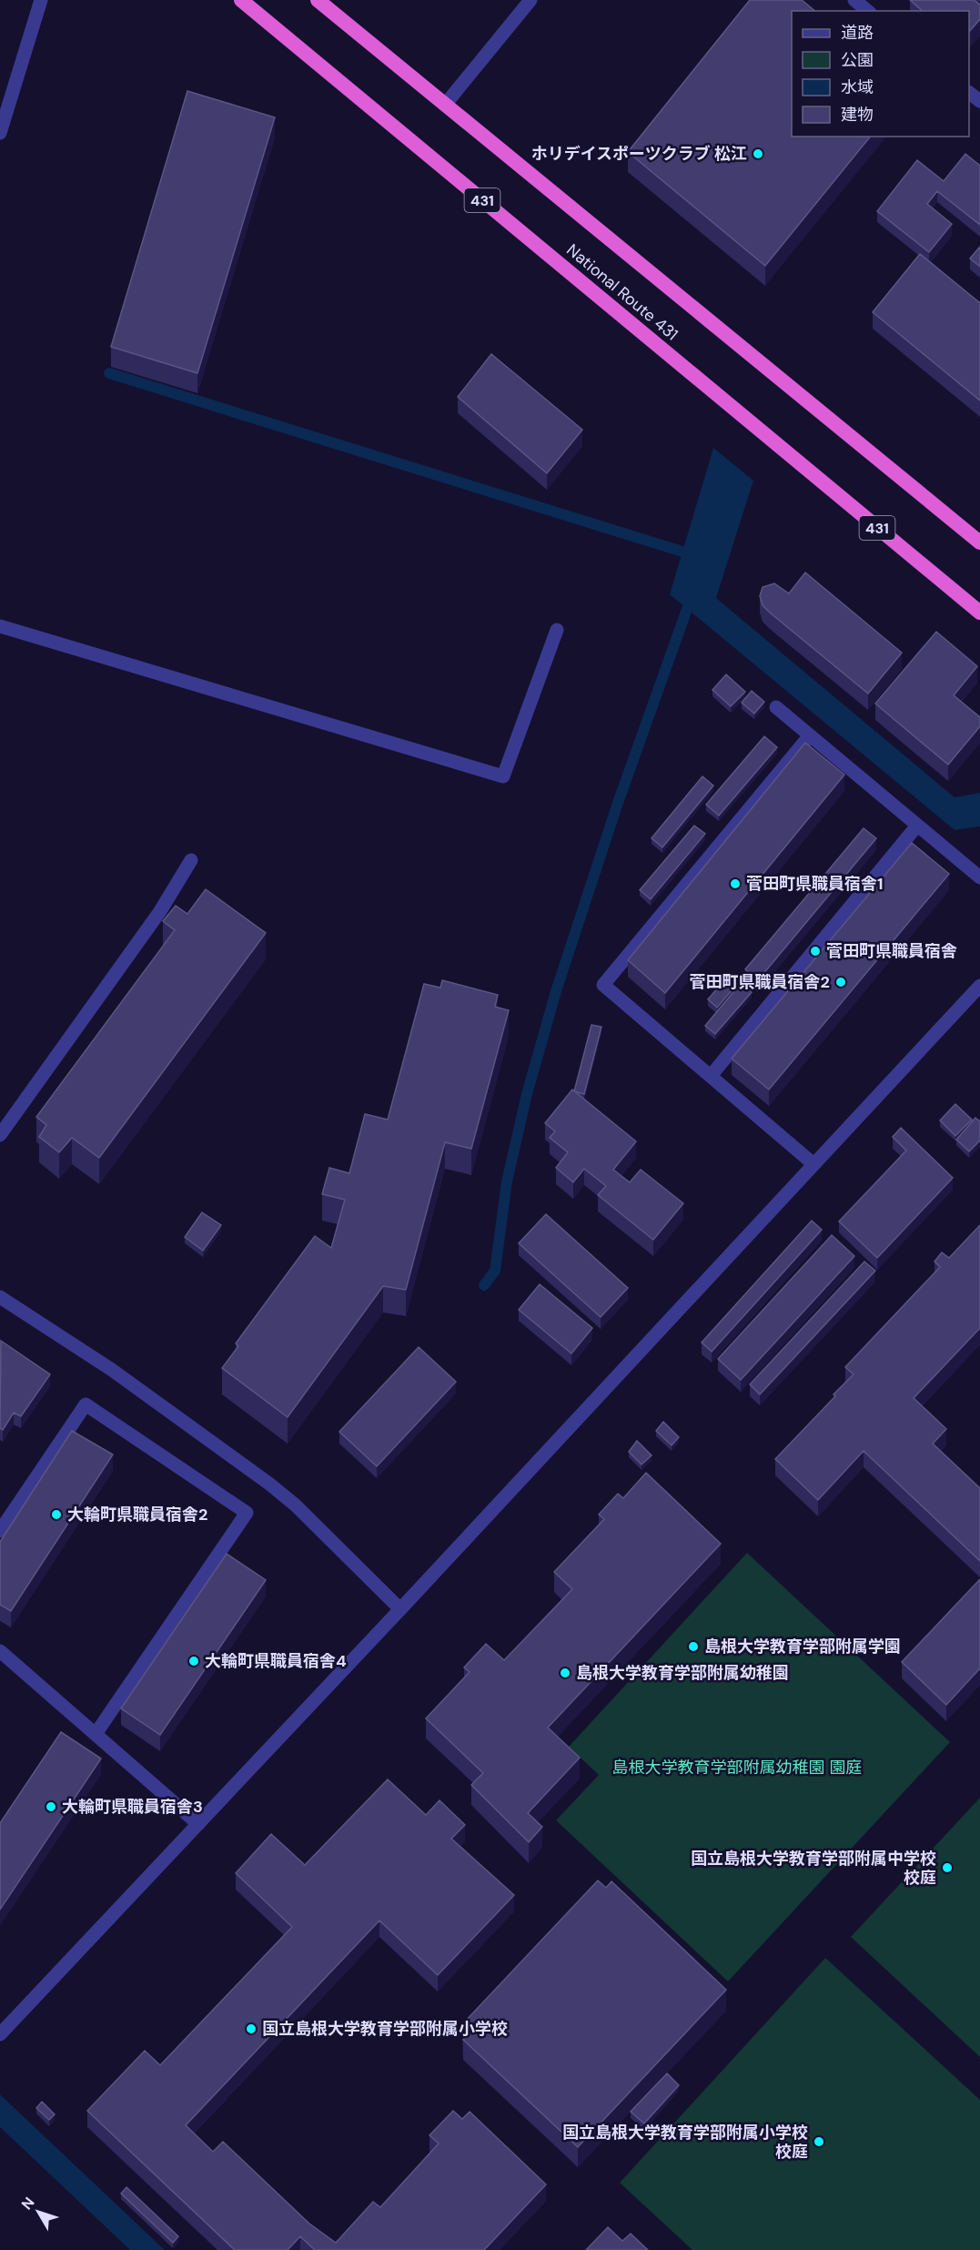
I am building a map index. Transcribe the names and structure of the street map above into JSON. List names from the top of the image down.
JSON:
{
  "streets": {
    "highway": ["431", "National Route 431"]
  },
  "parks": ["島根大学教育学部附属幼稚園 園庭"],
  "places": [
    "ホリデイスポーツクラブ 松江",
    "菅田町県職員宿舎1",
    "菅田町県職員宿舎",
    "菅田町県職員宿舎2",
    "大輪町県職員宿舎2",
    "島根大学教育学部附属学園",
    "大輪町県職員宿舎4",
    "島根大学教育学部附属幼稚園",
    "大輪町県職員宿舎3",
    "国立島根大学教育学部附属中学校 校庭",
    "国立島根大学教育学部附属小学校",
    "国立島根大学教育学部附属小学校 校庭"
  ],
  "legend": [
    "道路",
    "公園",
    "水域",
    "建物"
  ],
  "north": "top left"
}
